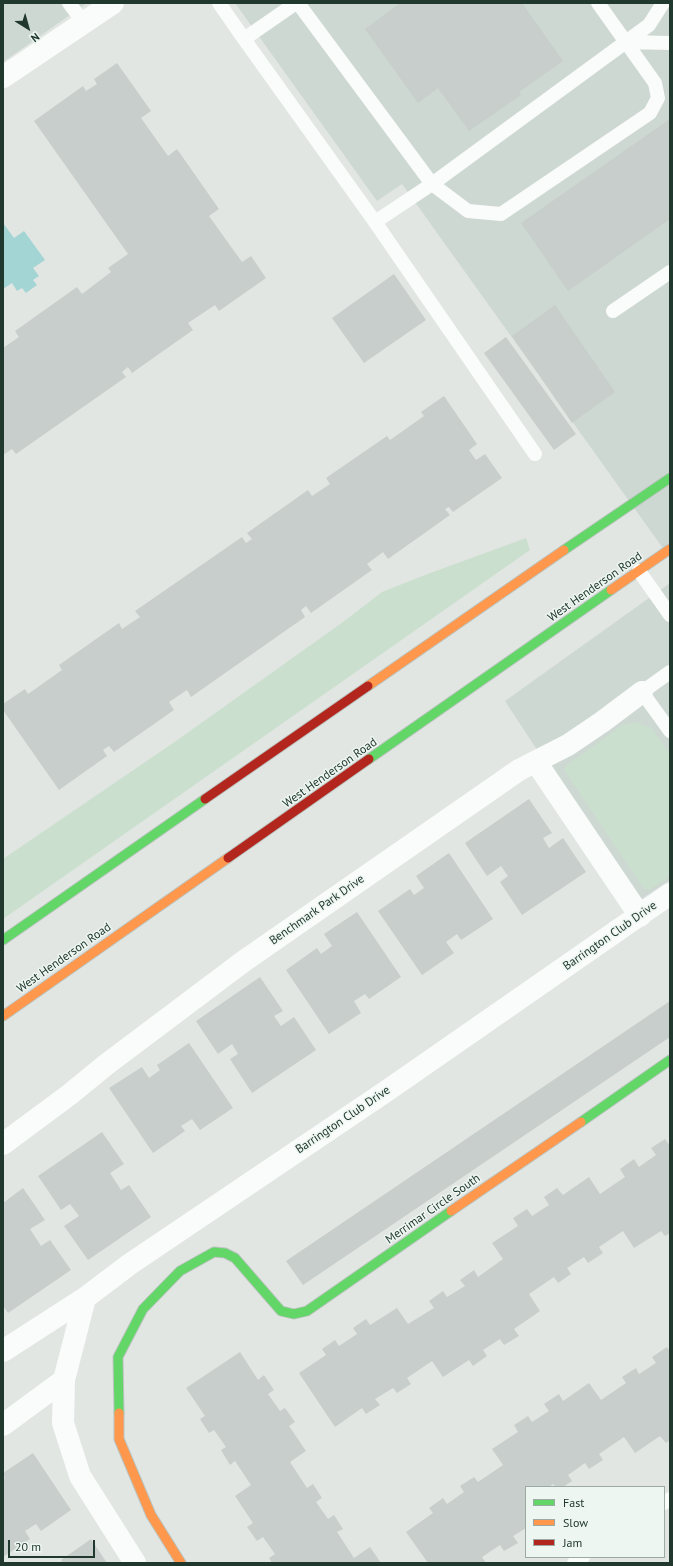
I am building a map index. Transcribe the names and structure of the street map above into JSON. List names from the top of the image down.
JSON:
{
  "streets": {
    "main road": ["West Henderson Road", "Merrimar Circle South"],
    "street": ["Benchmark Park Drive", "Barrington Club Drive"]
  },
  "legend": ["Fast", "Slow", "Jam"],
  "scale_bar": "20 m",
  "north": "bottom right"
}
